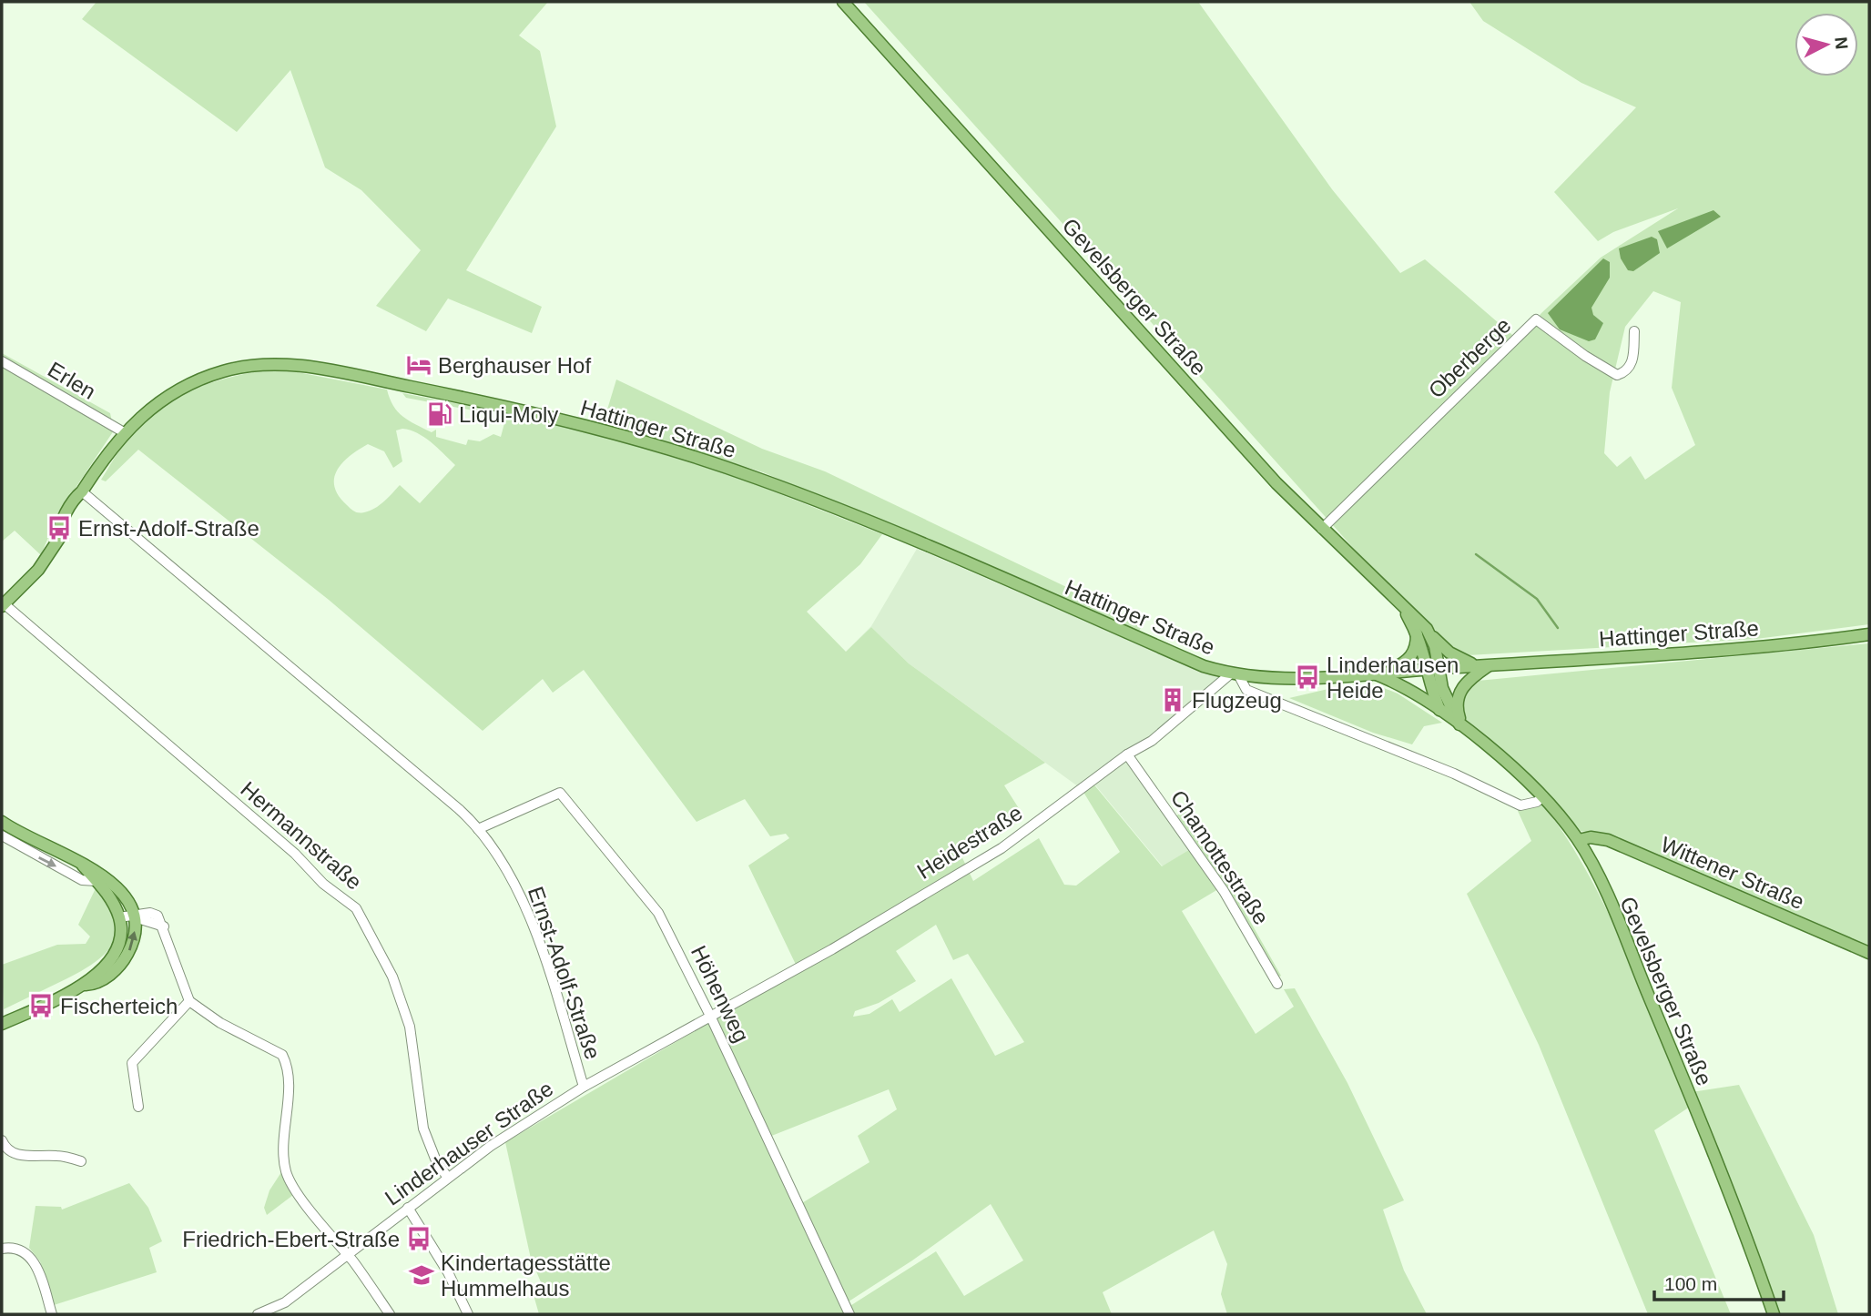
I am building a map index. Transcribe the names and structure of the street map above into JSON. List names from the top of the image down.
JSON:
{
  "streets": {
    "main road": ["Gevelsberger Straße", "Hattinger Straße", "Wittener Straße"],
    "street": [
      "Oberberge",
      "Erlen",
      "Hermannstraße",
      "Heidestraße",
      "Chamottestraße",
      "Ernst-Adolf-Straße",
      "Höhenweg",
      "Linderhauser Straße"
    ]
  },
  "crossings": [
    ["Gevelsberger Straße", "Oberberge"],
    ["Gevelsberger Straße", "Hattinger Straße"],
    ["Gevelsberger Straße", "Wittener Straße"],
    ["Erlen", "Hattinger Straße"],
    ["Hattinger Straße", "Hermannstraße"],
    ["Hattinger Straße", "Heidestraße"],
    ["Hattinger Straße", "Ernst-Adolf-Straße"],
    ["Hermannstraße", "Linderhauser Straße"],
    ["Heidestraße", "Chamottestraße"],
    ["Heidestraße", "Höhenweg"],
    ["Heidestraße", "Linderhauser Straße"],
    ["Ernst-Adolf-Straße", "Höhenweg"],
    ["Ernst-Adolf-Straße", "Linderhauser Straße"],
    ["Höhenweg", "Linderhauser Straße"]
  ],
  "places": {
    "hotel": ["Berghauser Hof"],
    "fuel station": ["Liqui-Moly"],
    "bus stop": [
      "Ernst-Adolf-Straße",
      "Linderhausen Heide",
      "Fischerteich",
      "Friedrich-Ebert-Straße"
    ],
    "building": ["Flugzeug"],
    "school or university": ["Kindertagesstätte Hummelhaus"]
  },
  "scale_bar": "100 m",
  "north": "right"
}
